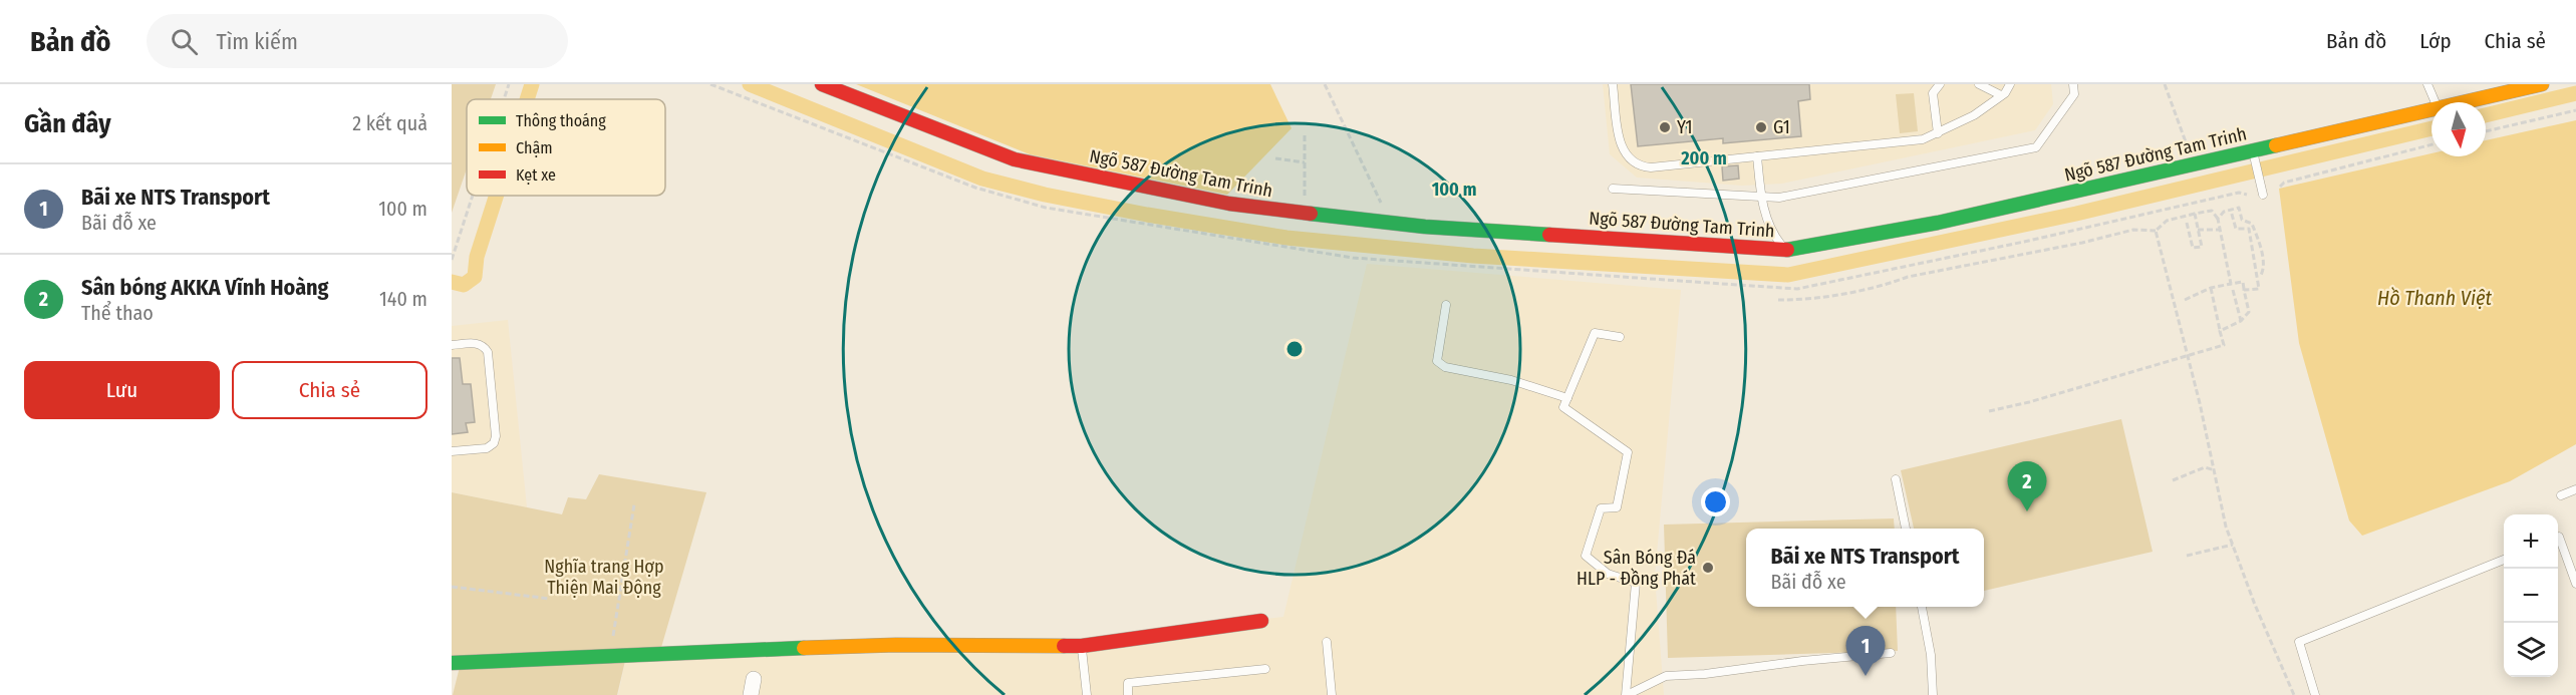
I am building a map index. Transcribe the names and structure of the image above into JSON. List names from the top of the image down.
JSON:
{
  "streets": {
    "street": ["Ngõ 587 Đường Tam Trinh"]
  },
  "water": ["Hồ Thanh Việt"],
  "parks": ["Nghĩa trang Hợp Thiện Mai Động"],
  "places": ["Y1", "G1", "Sân Bóng Đá HLP - Đồng Phát"],
  "legend": ["Thông thoáng", "Chậm", "Kẹt xe"],
  "north": "bottom",
  "page": {
    "header": "Bản đồ",
    "search": "Tìm kiếm",
    "nav": ["Bản đồ", "Lớp", "Chia sẻ"],
    "heading": ["Gần đây", "2 kết quả"],
    "list": [
      {
        "mark": "1",
        "name": "Bãi xe NTS Transport",
        "note": "Bãi đỗ xe",
        "value": "100 m"
      },
      {
        "mark": "2",
        "name": "Sân bóng AKKA Vĩnh Hoàng",
        "note": "Thể thao",
        "value": "140 m"
      }
    ],
    "buttons": ["Lưu", "Chia sẻ"],
    "pins": ["2", "1"],
    "map_buttons": ["+", "−"],
    "popup": ["Bãi xe NTS Transport", "Bãi đỗ xe"]
  },
  "rings": ["200 m", "100 m"]
}
